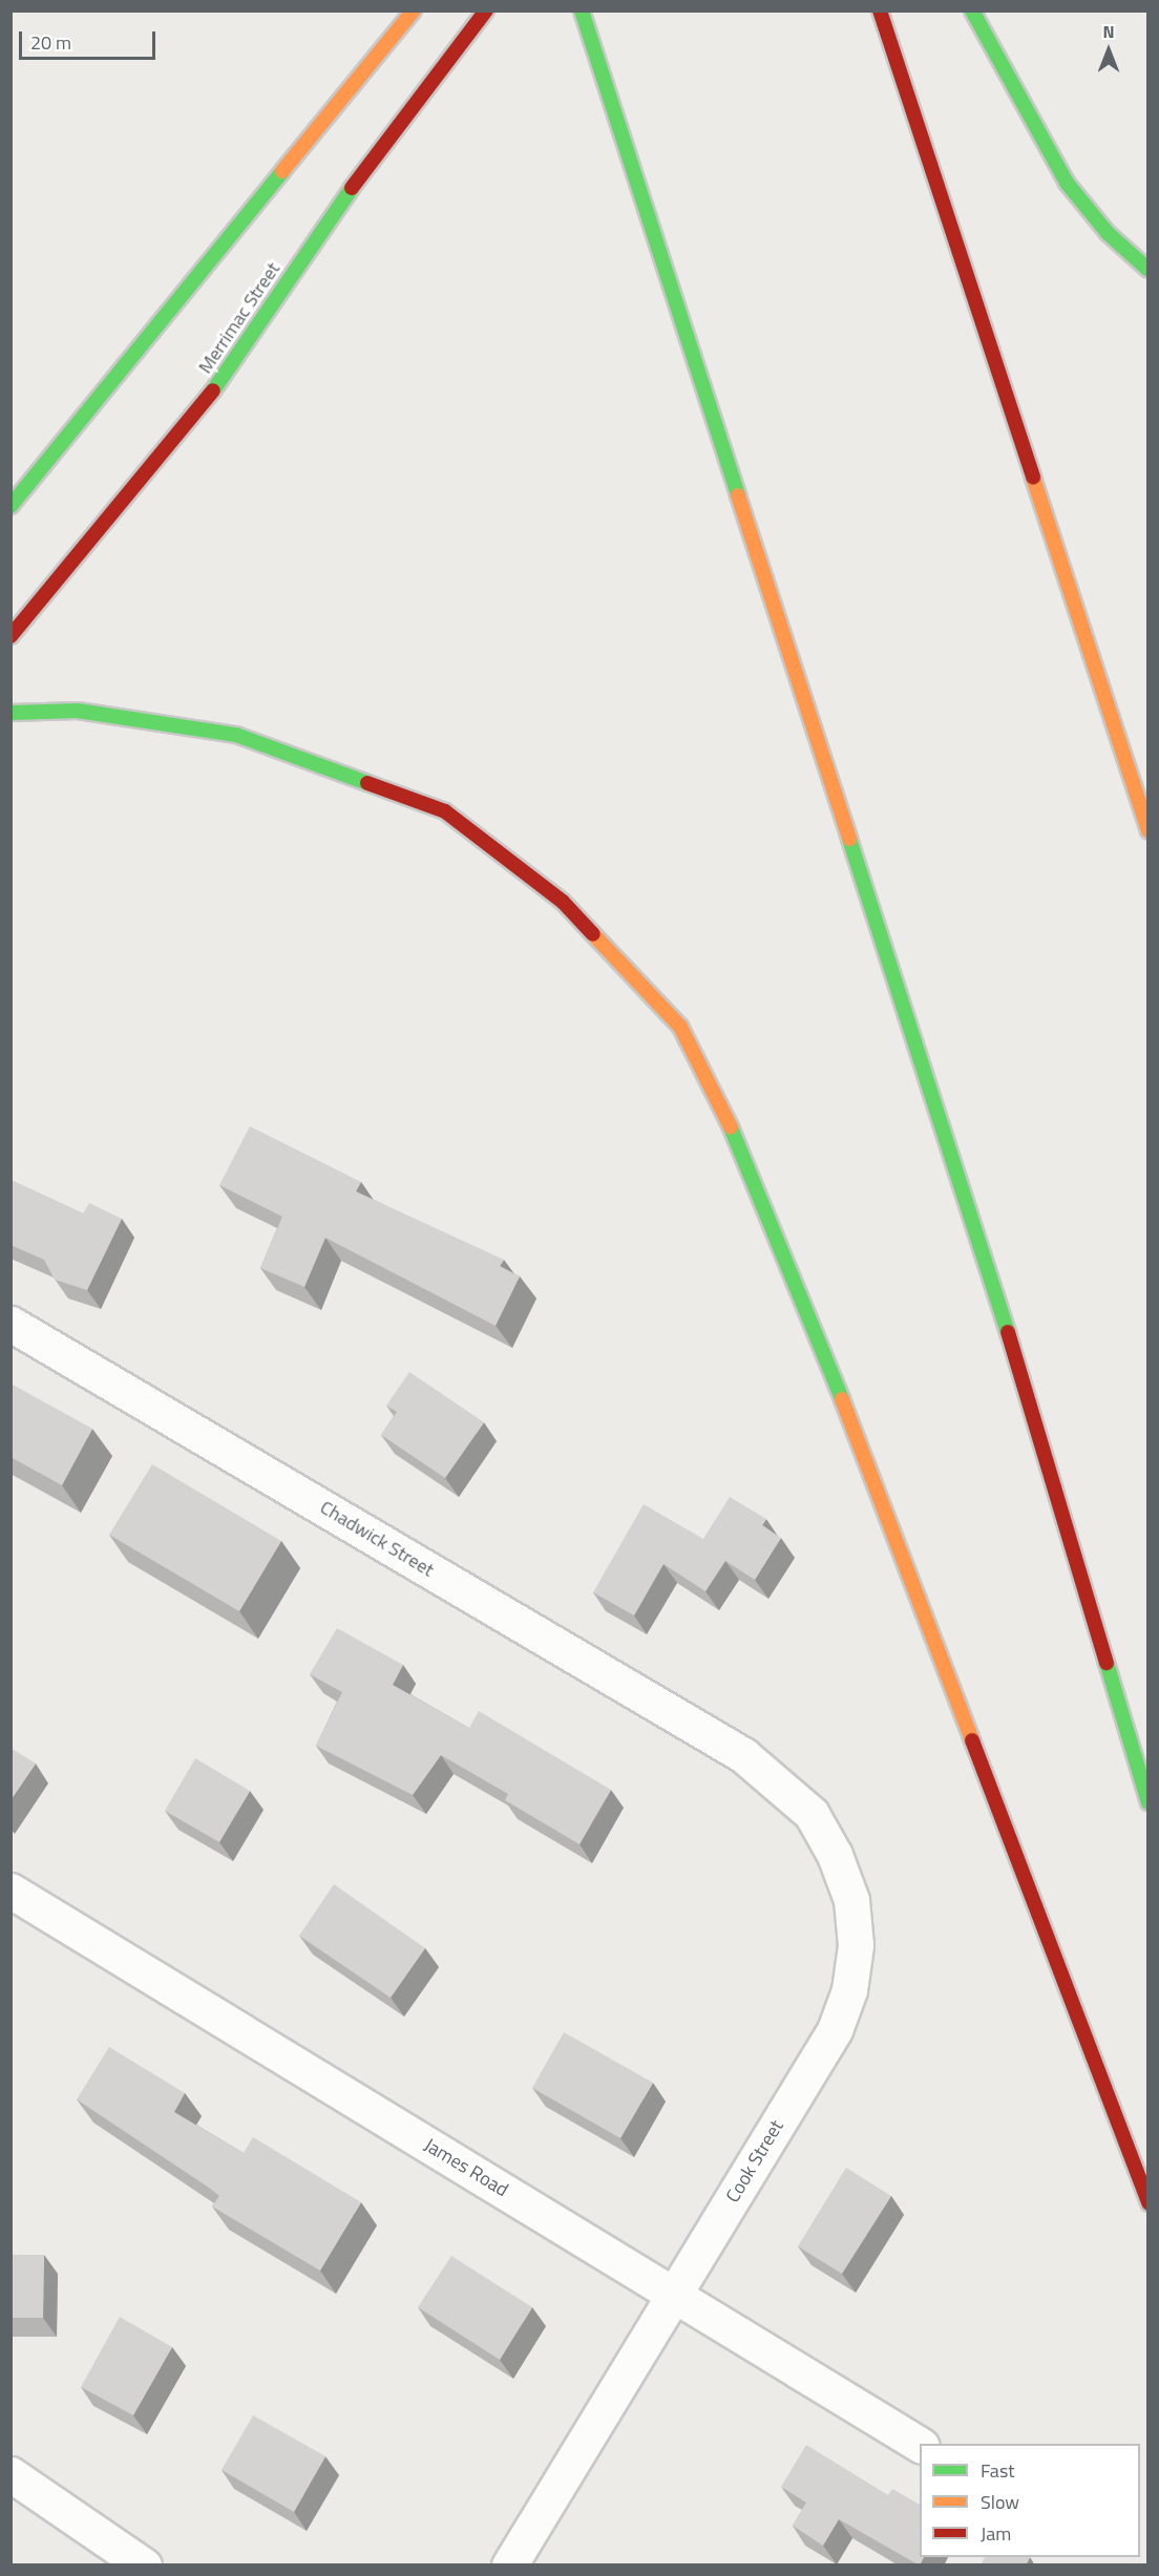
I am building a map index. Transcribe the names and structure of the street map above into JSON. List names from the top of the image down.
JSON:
{
  "streets": {
    "main road": ["Merrimac Street"],
    "street": ["Chadwick Street", "Cook Street", "James Road"]
  },
  "crossings": [
    ["Chadwick Street", "Cook Street"],
    ["Cook Street", "James Road"]
  ],
  "legend": ["Fast", "Slow", "Jam"],
  "scale_bar": "20 m",
  "north": "top"
}
